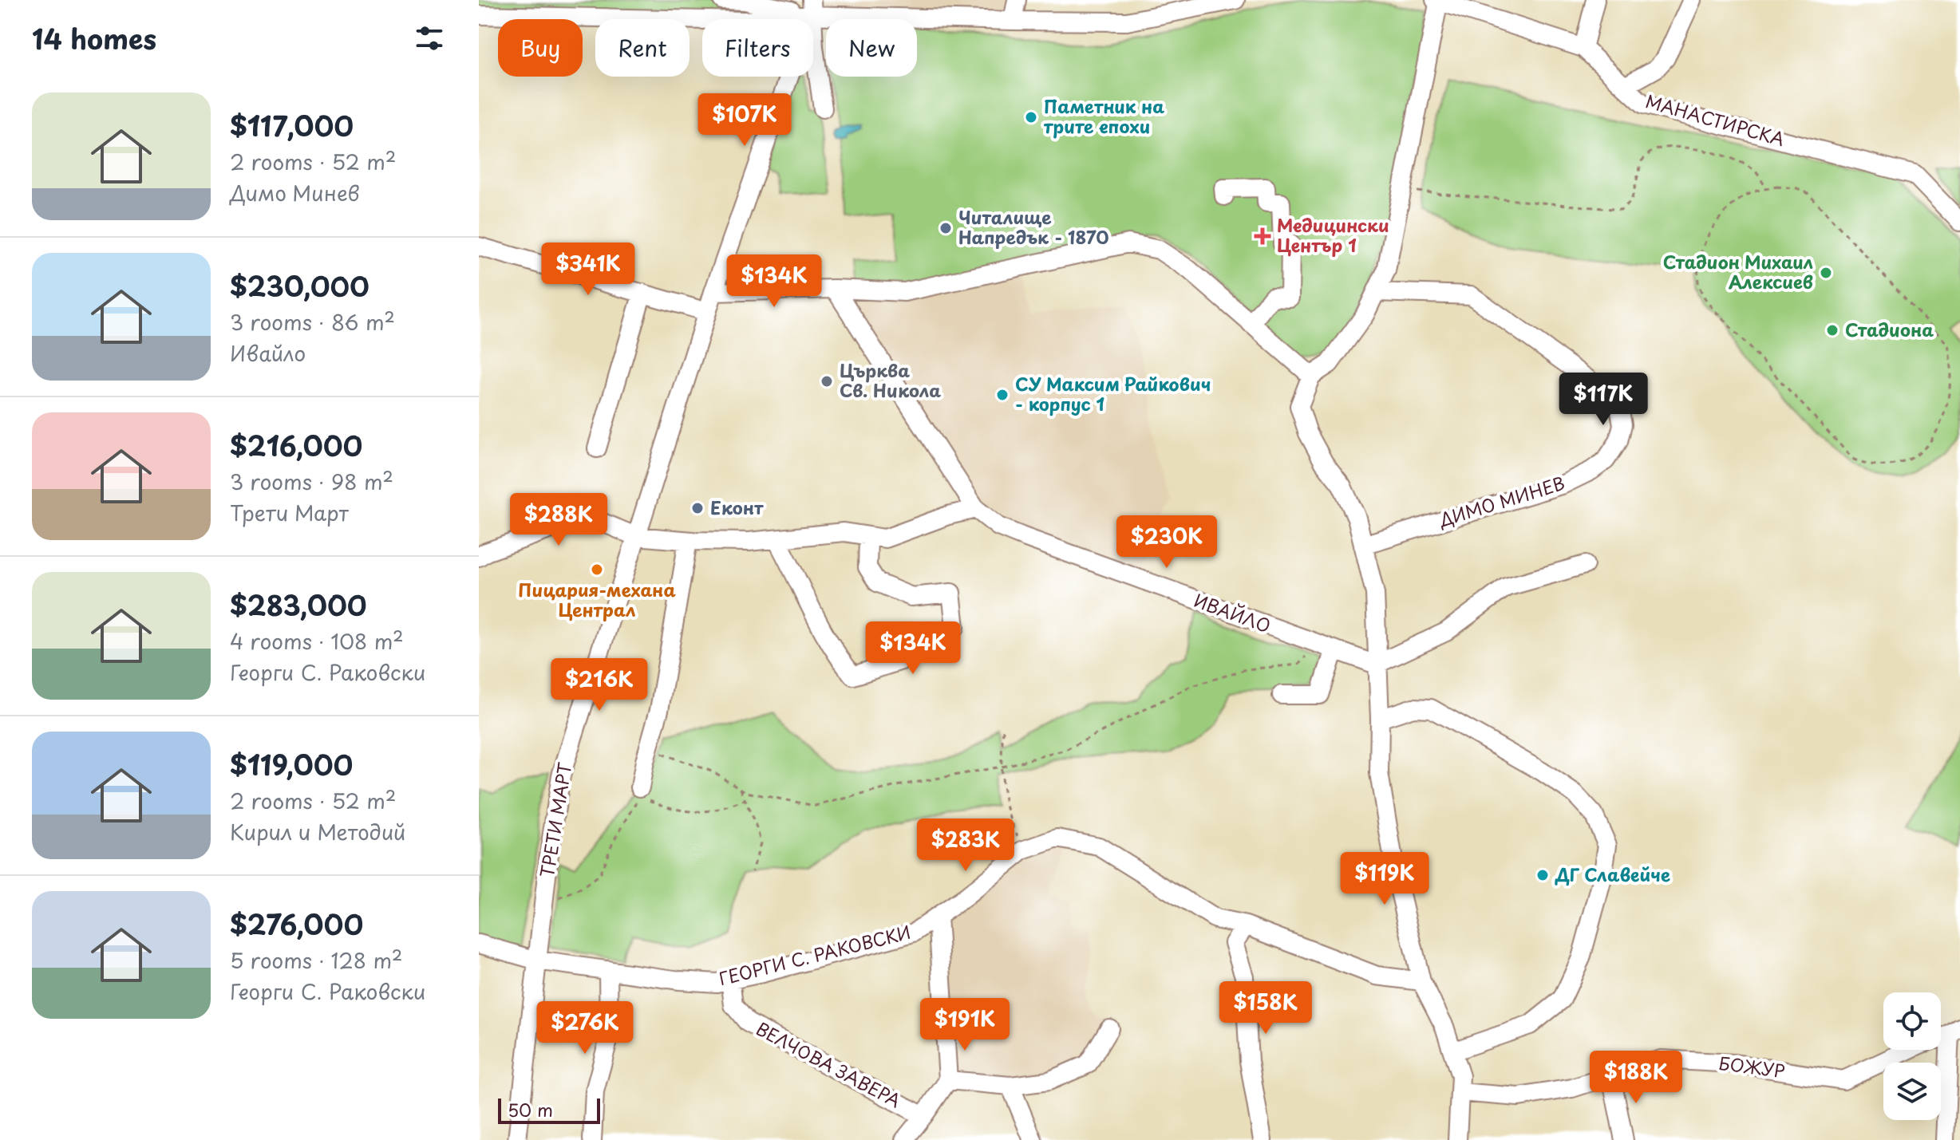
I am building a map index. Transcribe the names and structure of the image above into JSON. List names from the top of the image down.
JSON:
{
  "streets": {
    "street": [
      "МАНАСТИРСКА",
      "ДИМО МИНЕВ",
      "ИВАЙЛО",
      "ТРЕТИ МАРТ",
      "ГЕОРГИ С. РАКОВСКИ",
      "ВЕЛЧОВА ЗАВЕРА",
      "БОЖУР"
    ]
  },
  "crossings": [
    ["ТРЕТИ МАРТ", "ГЕОРГИ С. РАКОВСКИ"],
    ["ГЕОРГИ С. РАКОВСКИ", "ВЕЛЧОВА ЗАВЕРА"]
  ],
  "places": {
    "other": [
      "Паметник на трите епохи",
      "Читалище Напредък - 1870",
      "Стадион Михаил Алексиев",
      "Стадиона",
      "Църква Св. Никола",
      "СУ Максим Райкович - корпус 1",
      "Еконт",
      "Пицария-механа Централ",
      "ДГ Славейче"
    ],
    "health": ["Медицински Център 1"]
  },
  "scale_bar": "50 m",
  "page": {
    "heading": "14 homes",
    "chip": [
      "Buy",
      "Rent",
      "Filters",
      "New"
    ],
    "list": [
      {
        "name": "$117,000",
        "note": "2 rooms · 52 m² · Димо Минев"
      },
      {
        "name": "$230,000",
        "note": "3 rooms · 86 m² · Ивайло"
      },
      {
        "name": "$216,000",
        "note": "3 rooms · 98 m² · Трети Март"
      },
      {
        "name": "$283,000",
        "note": "4 rooms · 108 m² · Георги С. Раковски"
      },
      {
        "name": "$119,000",
        "note": "2 rooms · 52 m² · Кирил и Методий"
      },
      {
        "name": "$276,000",
        "note": "5 rooms · 128 m² · Георги С. Раковски"
      }
    ],
    "price": [
      "$107K",
      "$341K",
      "$134K",
      "$117K",
      "$288K",
      "$230K",
      "$134K",
      "$216K",
      "$283K",
      "$119K",
      "$158K",
      "$191K",
      "$276K",
      "$188K"
    ],
    "scale": "50 m"
  }
}
